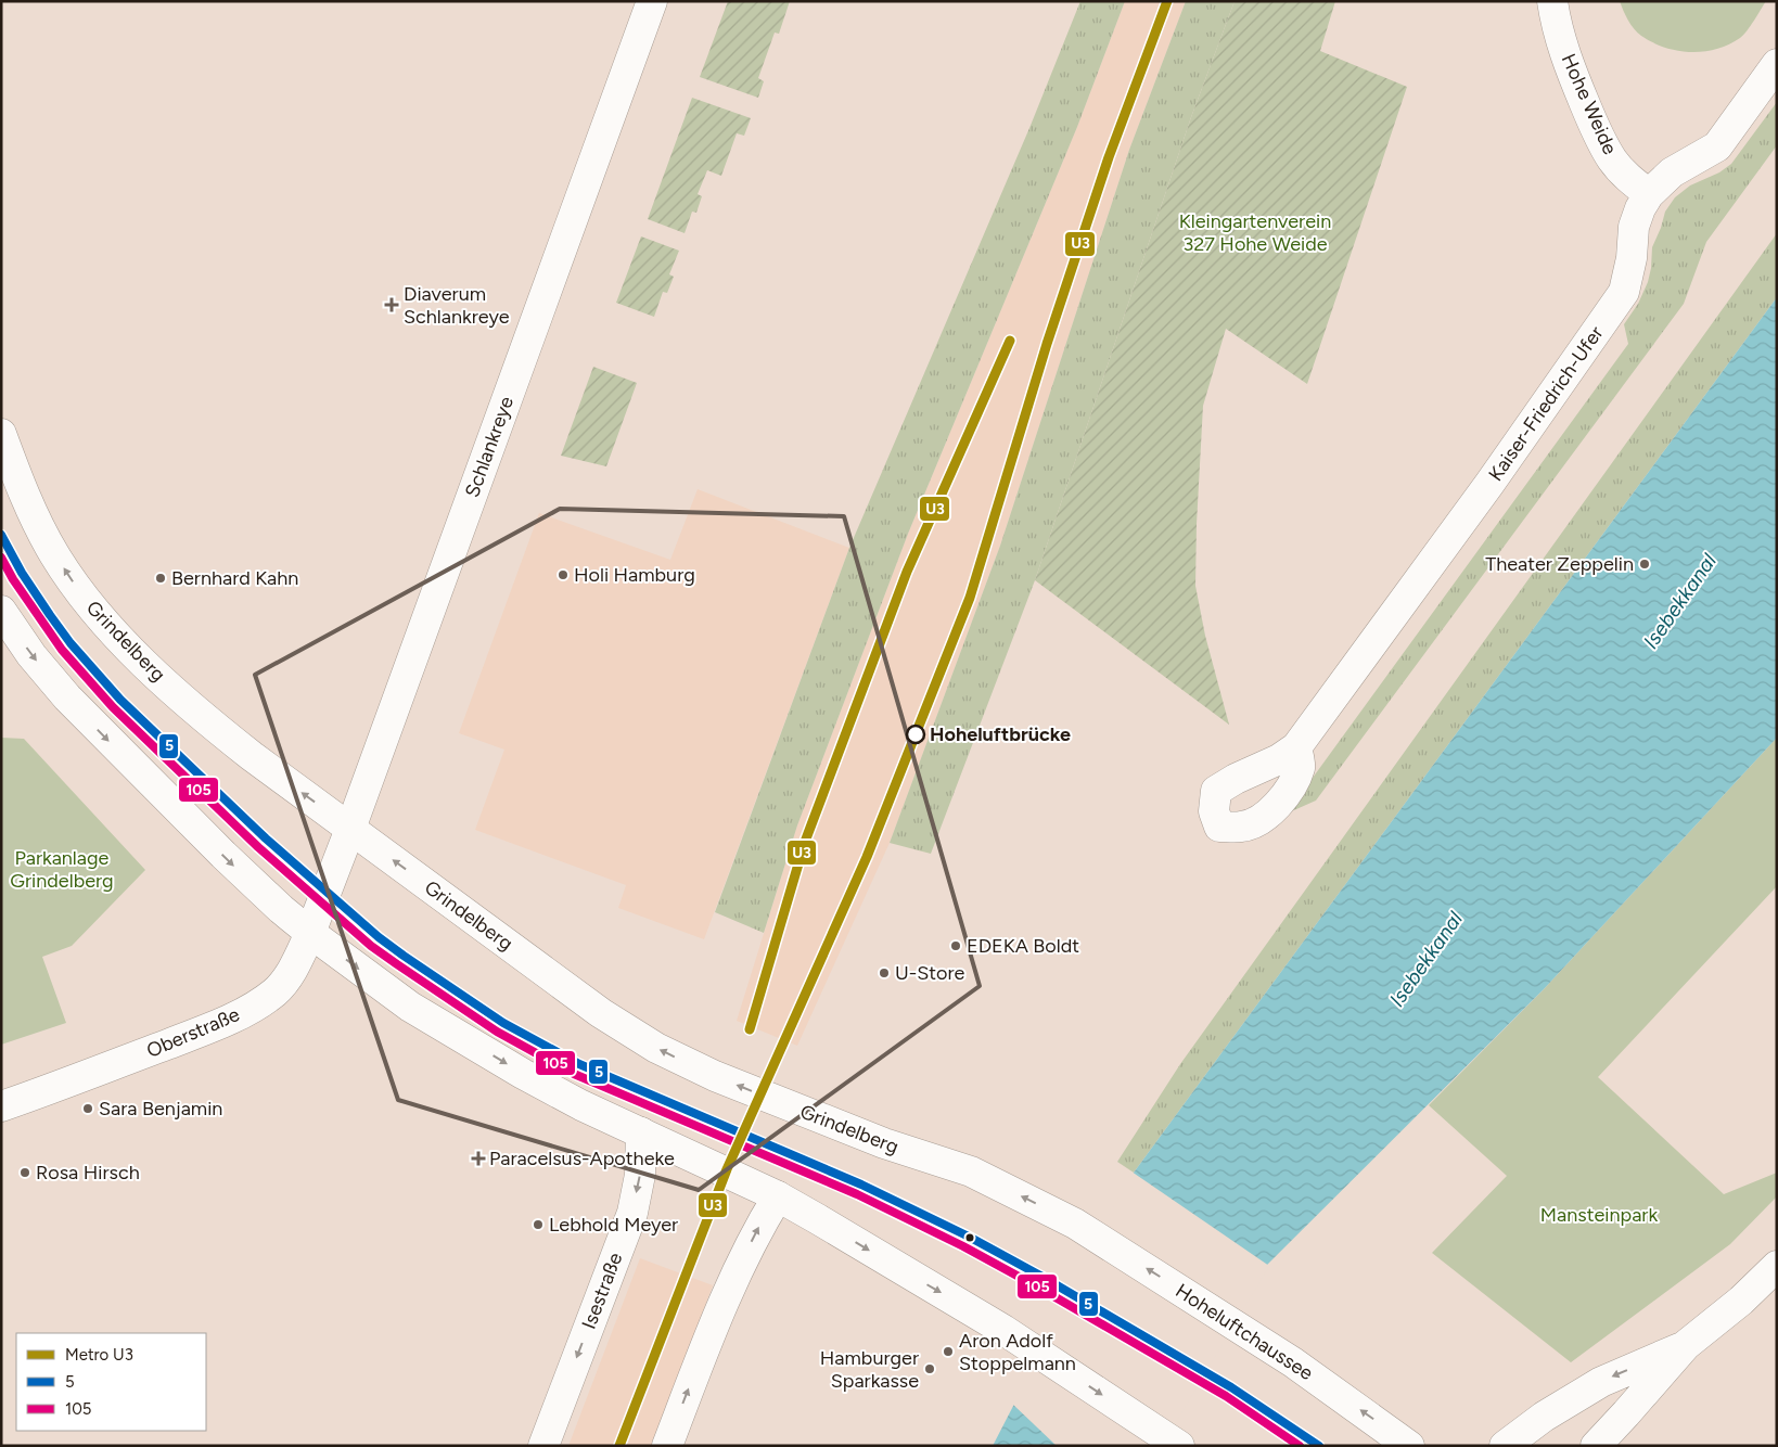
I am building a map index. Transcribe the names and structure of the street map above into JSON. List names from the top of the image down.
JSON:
{
  "streets": {
    "street": [
      "Hohe Weide",
      "Kaiser-Friedrich-Ufer",
      "Schlankreye",
      "Grindelberg",
      "Oberstraße",
      "Isestraße",
      "Hoheluftchaussee"
    ]
  },
  "crossings": [
    ["Hohe Weide", "Kaiser-Friedrich-Ufer"],
    ["Schlankreye", "Grindelberg"],
    ["Schlankreye", "Oberstraße"],
    ["Grindelberg", "Hoheluftchaussee"]
  ],
  "water": ["Isebekkanal"],
  "parks": ["Kleingartenverein 327 Hohe Weide", "Parkanlage Grindelberg", "Mansteinpark"],
  "places": {
    "health": ["Diaverum Schlankreye", "Paracelsus-Apotheke"],
    "other": [
      "Theater Zeppelin",
      "Holi Hamburg",
      "Bernhard Kahn",
      "Hoheluftbrücke",
      "EDEKA Boldt",
      "U-Store",
      "Sara Benjamin",
      "Rosa Hirsch",
      "Lebhold Meyer",
      "Aron Adolf Stoppelmann",
      "Hamburger Sparkasse"
    ]
  },
  "lines": ["metro line U3", "transit line 5", "transit line 105"],
  "legend": ["Metro U3", "5", "105"]
}
